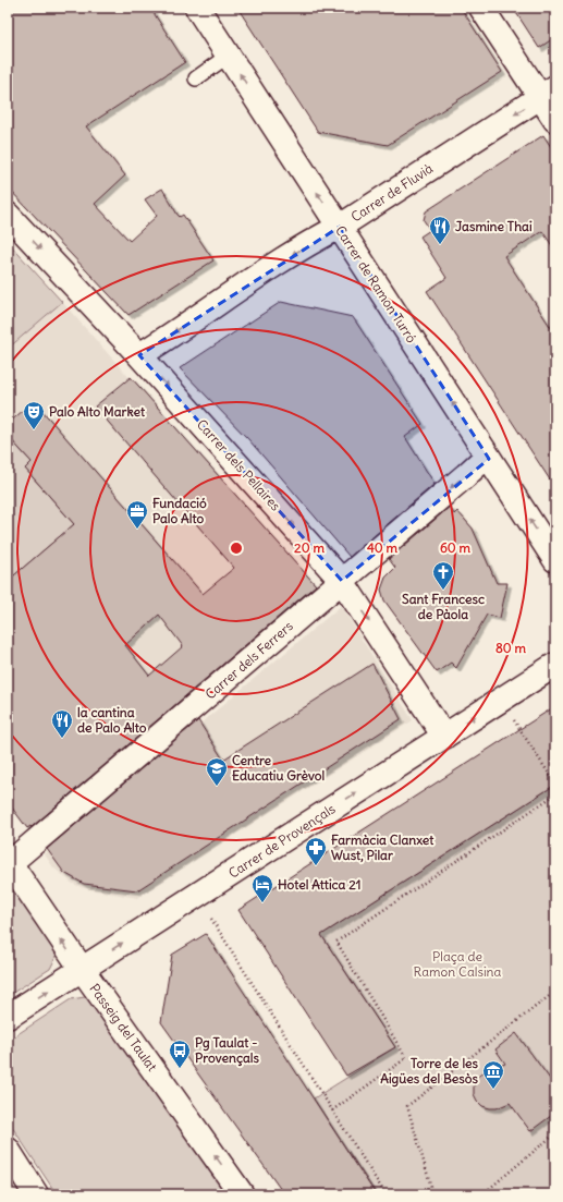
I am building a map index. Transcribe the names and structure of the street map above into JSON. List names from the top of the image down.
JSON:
{
  "streets": {
    "street": [
      "Carrer de Fluvià",
      "Carrer de Ramon Turró",
      "Carrer dels Pellaires",
      "Carrer dels Ferrers",
      "Carrer de Provençals",
      "Passeig del Taulat"
    ]
  },
  "crossings": [
    ["Carrer de Fluvià", "Carrer de Ramon Turró"],
    ["Carrer de Fluvià", "Carrer dels Pellaires"],
    ["Carrer de Ramon Turró", "Carrer dels Ferrers"],
    ["Carrer dels Pellaires", "Carrer dels Ferrers"],
    ["Carrer dels Pellaires", "Carrer de Provençals"],
    ["Carrer dels Ferrers", "Passeig del Taulat"],
    ["Carrer de Provençals", "Passeig del Taulat"]
  ],
  "one_way": [
    "Carrer de Fluvià",
    "Carrer de Ramon Turró",
    "Carrer dels Pellaires",
    "Carrer de Provençals",
    "Passeig del Taulat"
  ],
  "parks": ["Plaça de Ramon Calsina"],
  "places": {
    "restaurant": ["Jasmine Thai", "la cantina de Palo Alto"],
    "theatre": ["Palo Alto Market"],
    "office": ["Fundació Palo Alto"],
    "church": ["Sant Francesc de Pàola"],
    "school or university": ["Centre Educatiu Grèvol"],
    "pharmacy": ["Farmàcia Clanxet Wust, Pilar"],
    "hotel": ["Hotel Attica 21"],
    "bus stop": ["Pg Taulat - Provençals"],
    "museum": ["Torre de les Aigües del Besòs"]
  },
  "rings": [
    "20 m",
    "40 m",
    "60 m",
    "80 m"
  ]
}
